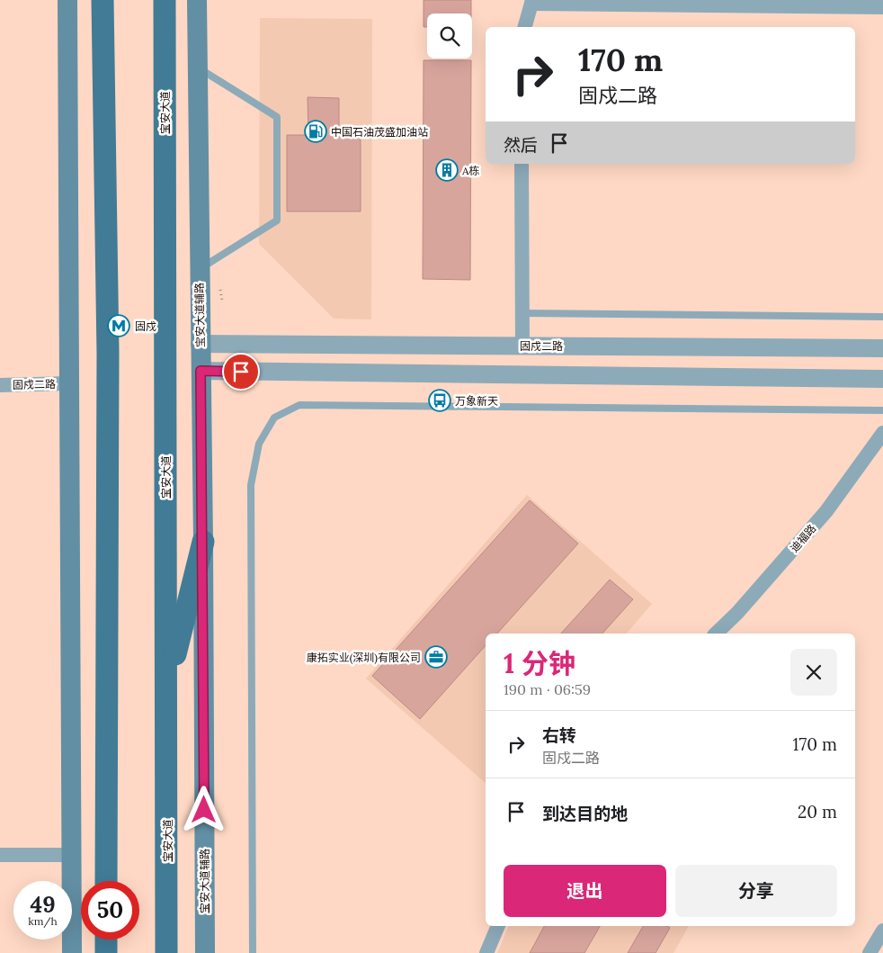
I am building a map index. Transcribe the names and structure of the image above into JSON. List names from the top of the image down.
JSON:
{
  "streets": {
    "main road": ["宝安大道", "宝安大道辅路"],
    "street": ["固戍二路", "迪福路"]
  },
  "crossings": [
    ["宝安大道辅路", "固戍二路"]
  ],
  "places": {
    "fuel station": ["中国石油茂盛加油站"],
    "building": ["A栋"],
    "metro station": ["固戍"],
    "bus stop": ["万象新天"],
    "office": ["康拓实业(深圳)有限公司"]
  },
  "page": {
    "turn": ["170 m", "固戍二路"],
    "then": "然后",
    "heading": ["1 分钟", "190 m · 06:59"],
    "list": [
      {
        "name": "右转",
        "note": "固戍二路",
        "value": "170 m"
      },
      {
        "name": "到达目的地",
        "value": "20 m"
      }
    ],
    "buttons": ["退出", "分享"],
    "speed": "49 km/h",
    "limit": "50"
  }
}
